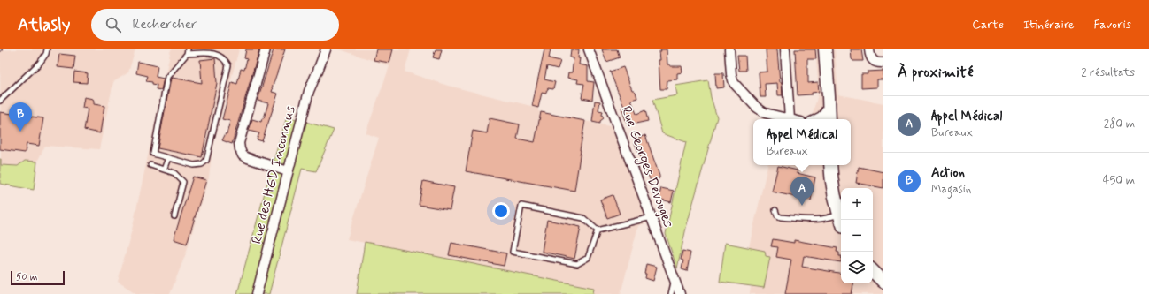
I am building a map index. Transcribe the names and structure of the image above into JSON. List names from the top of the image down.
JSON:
{
  "streets": {
    "street": ["Rue Georges Devouges", "Rue des HGD Inconnus"]
  },
  "scale_bar": "50 m",
  "page": {
    "header": "Atlasly",
    "search": "Rechercher",
    "nav": ["Carte", "Itinéraire", "Favoris"],
    "heading": ["À proximité", "2 résultats"],
    "list": [
      {
        "mark": "A",
        "name": "Appel Médical",
        "note": "Bureaux",
        "value": "280 m"
      },
      {
        "mark": "B",
        "name": "Action",
        "note": "Magasin",
        "value": "450 m"
      }
    ],
    "pins": ["B", "A"],
    "popup": ["Appel Médical", "Bureaux"],
    "map_buttons": ["+", "−"],
    "scale": "50 m"
  }
}
